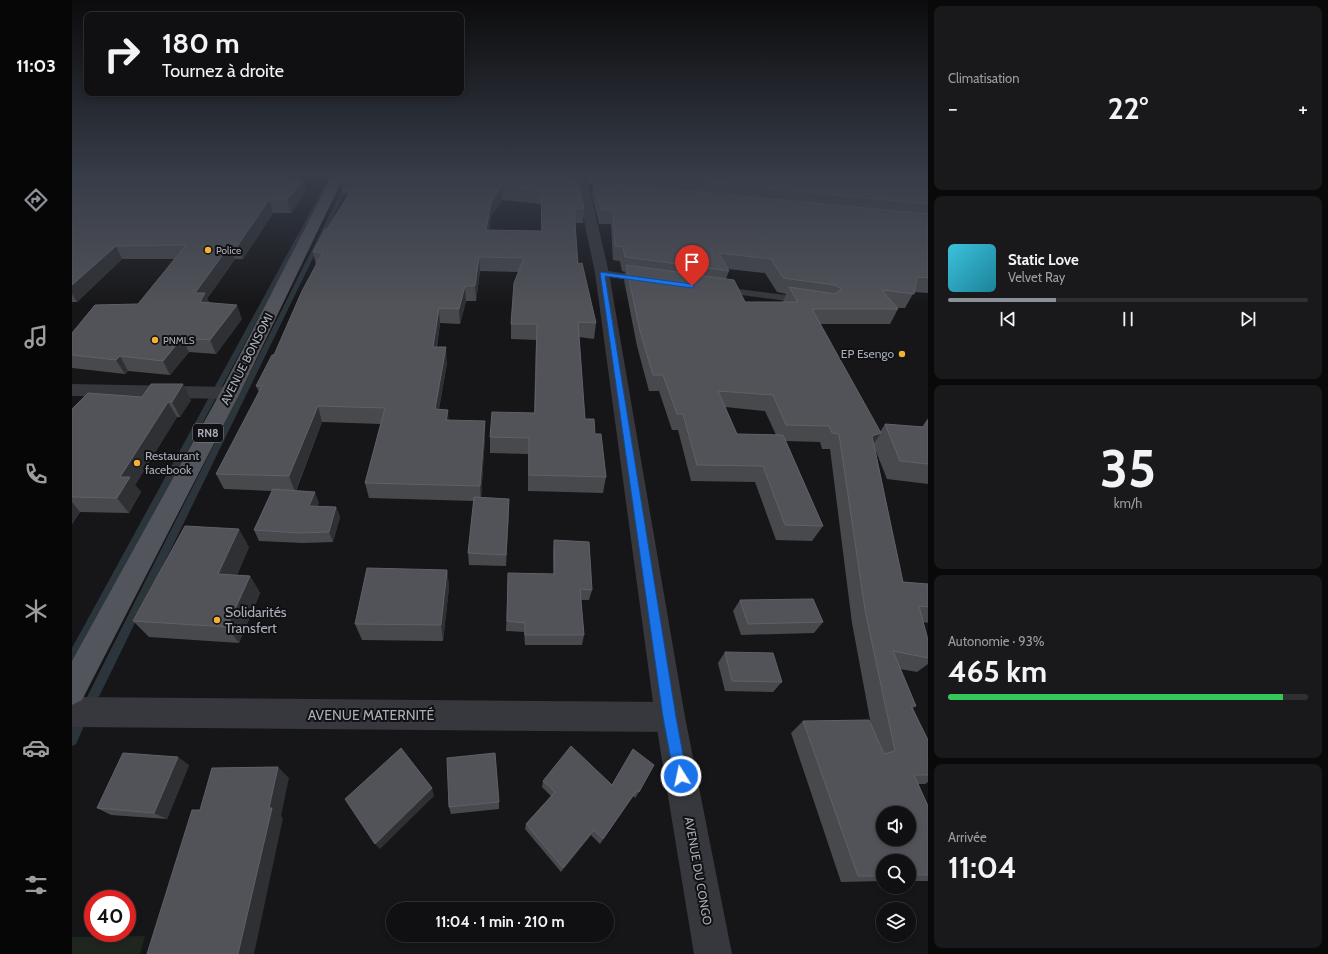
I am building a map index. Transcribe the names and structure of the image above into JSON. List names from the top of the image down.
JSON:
{
  "streets": {
    "main road": ["AVENUE BONSOMI", "RN8"],
    "street": ["AVENUE MATERNITÉ", "AVENUE DU CONGO"]
  },
  "crossings": [
    ["AVENUE MATERNITÉ", "AVENUE DU CONGO"]
  ],
  "places": [
    "Police",
    "PNMLS",
    "EP Esengo",
    "Restaurant facebook",
    "Solidarités Transfert"
  ],
  "page": {
    "tabs": "11:03",
    "tile": [
      "Climatisation",
      ["35", "km/h"],
      ["Autonomie · 93%", "465 km"],
      ["Arrivée", "11:04"]
    ],
    "turn": ["180 m", "Tournez à droite"],
    "heat": ["−", "22°", "+"],
    "song": ["Static Love", "Velvet Ray"],
    "limit": "40",
    "trip": "11:04 · 1 min · 210 m"
  }
}
